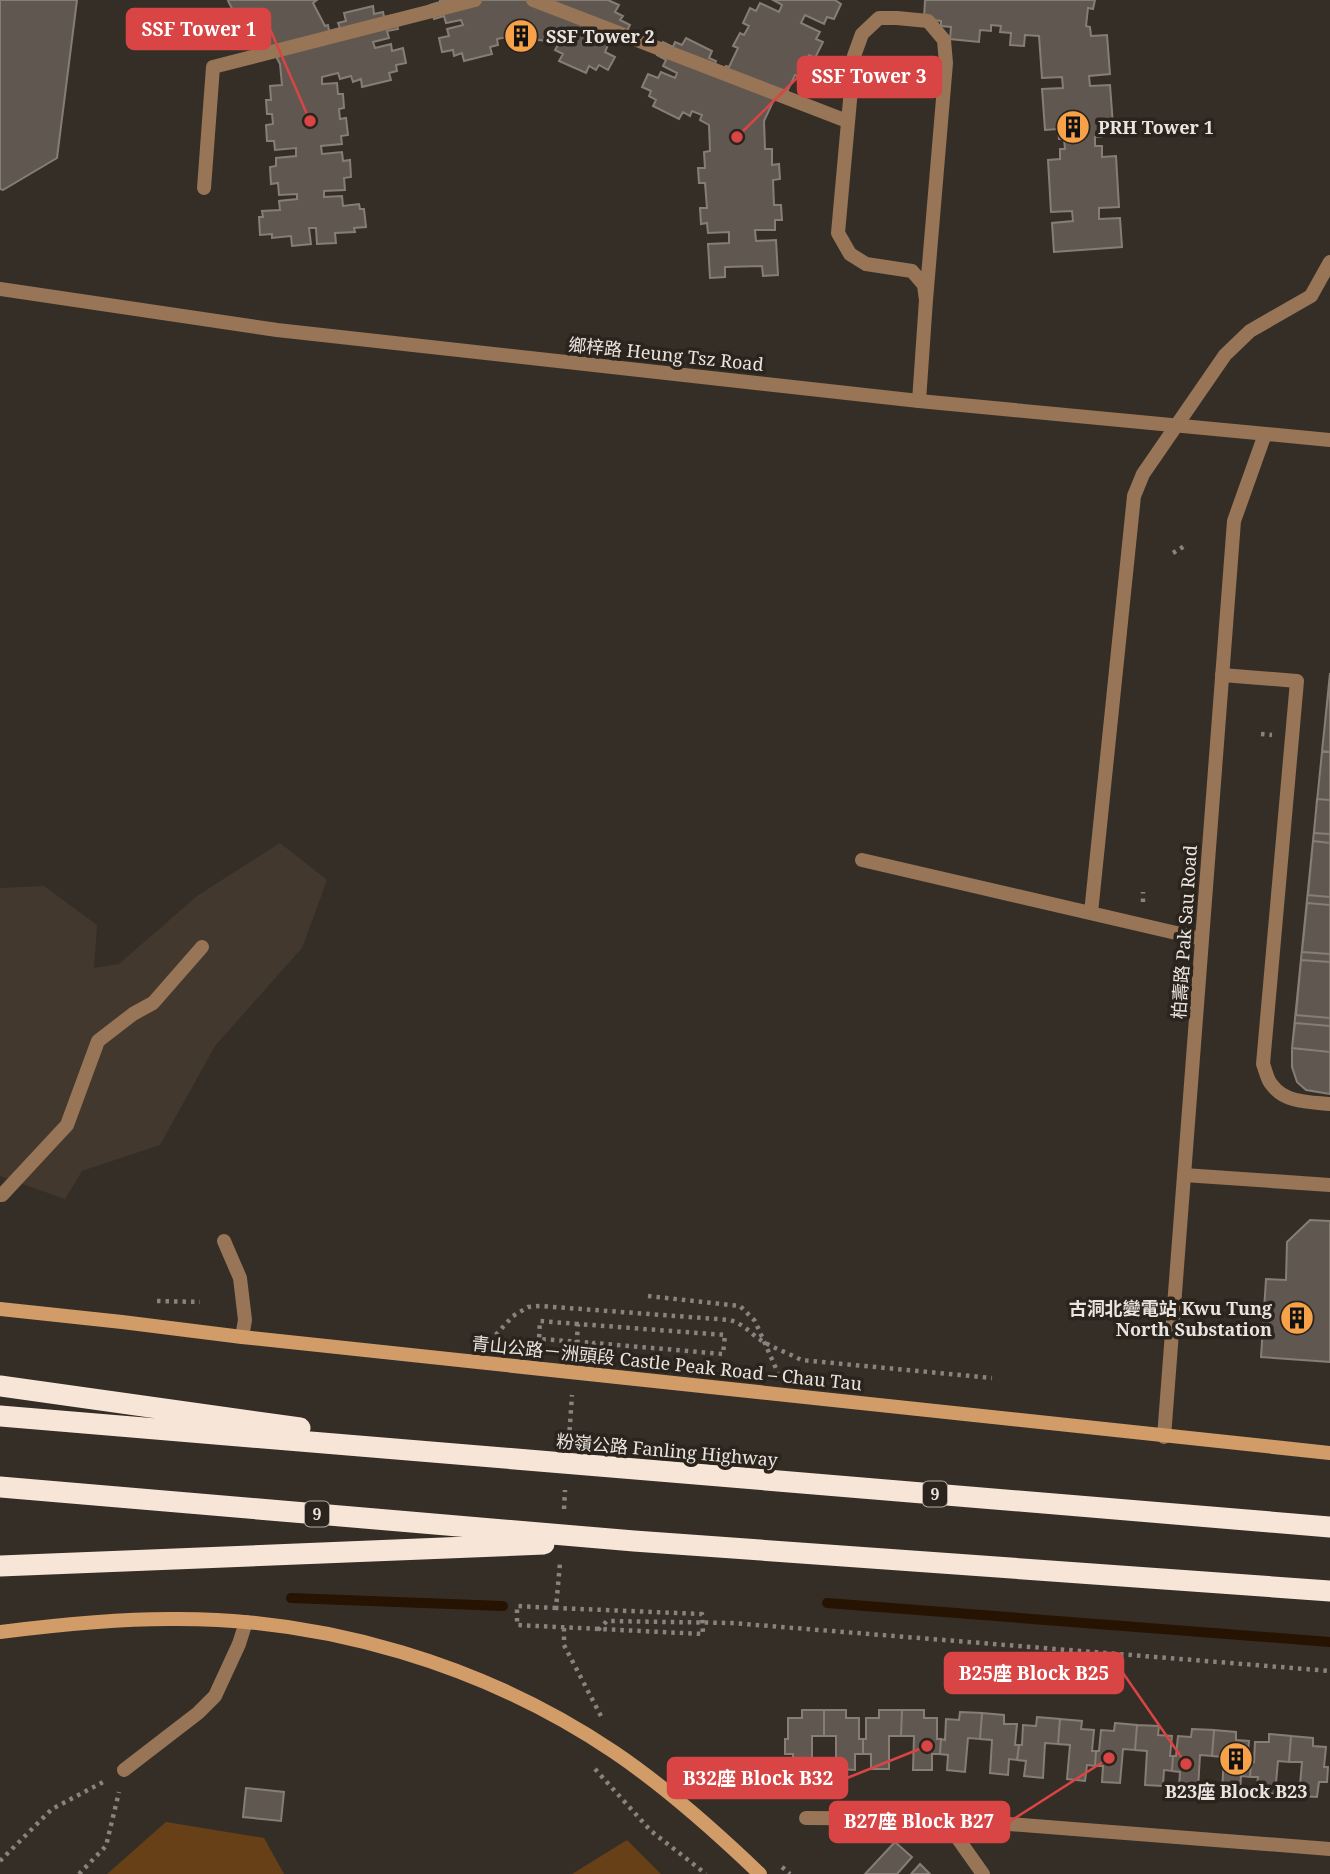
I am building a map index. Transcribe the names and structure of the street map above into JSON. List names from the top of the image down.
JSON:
{
  "streets": {
    "highway": ["粉嶺公路 Fanling Highway", "9"],
    "main road": ["青山公路－洲頭段 Castle Peak Road – Chau Tau"],
    "street": ["鄉梓路 Heung Tsz Road", "柏壽路 Pak Sau Road"]
  },
  "crossings": [
    ["鄉梓路 Heung Tsz Road", "柏壽路 Pak Sau Road"],
    ["柏壽路 Pak Sau Road", "青山公路－洲頭段 Castle Peak Road – Chau Tau"]
  ],
  "places": {
    "building": [
      "SSF Tower 2",
      "PRH Tower 1",
      "古洞北變電站 Kwu Tung North Substation",
      "B23座 Block B23"
    ],
    "other": [
      "SSF Tower 1",
      "SSF Tower 3",
      "B32座 Block B32",
      "B27座 Block B27",
      "B25座 Block B25"
    ]
  }
}
